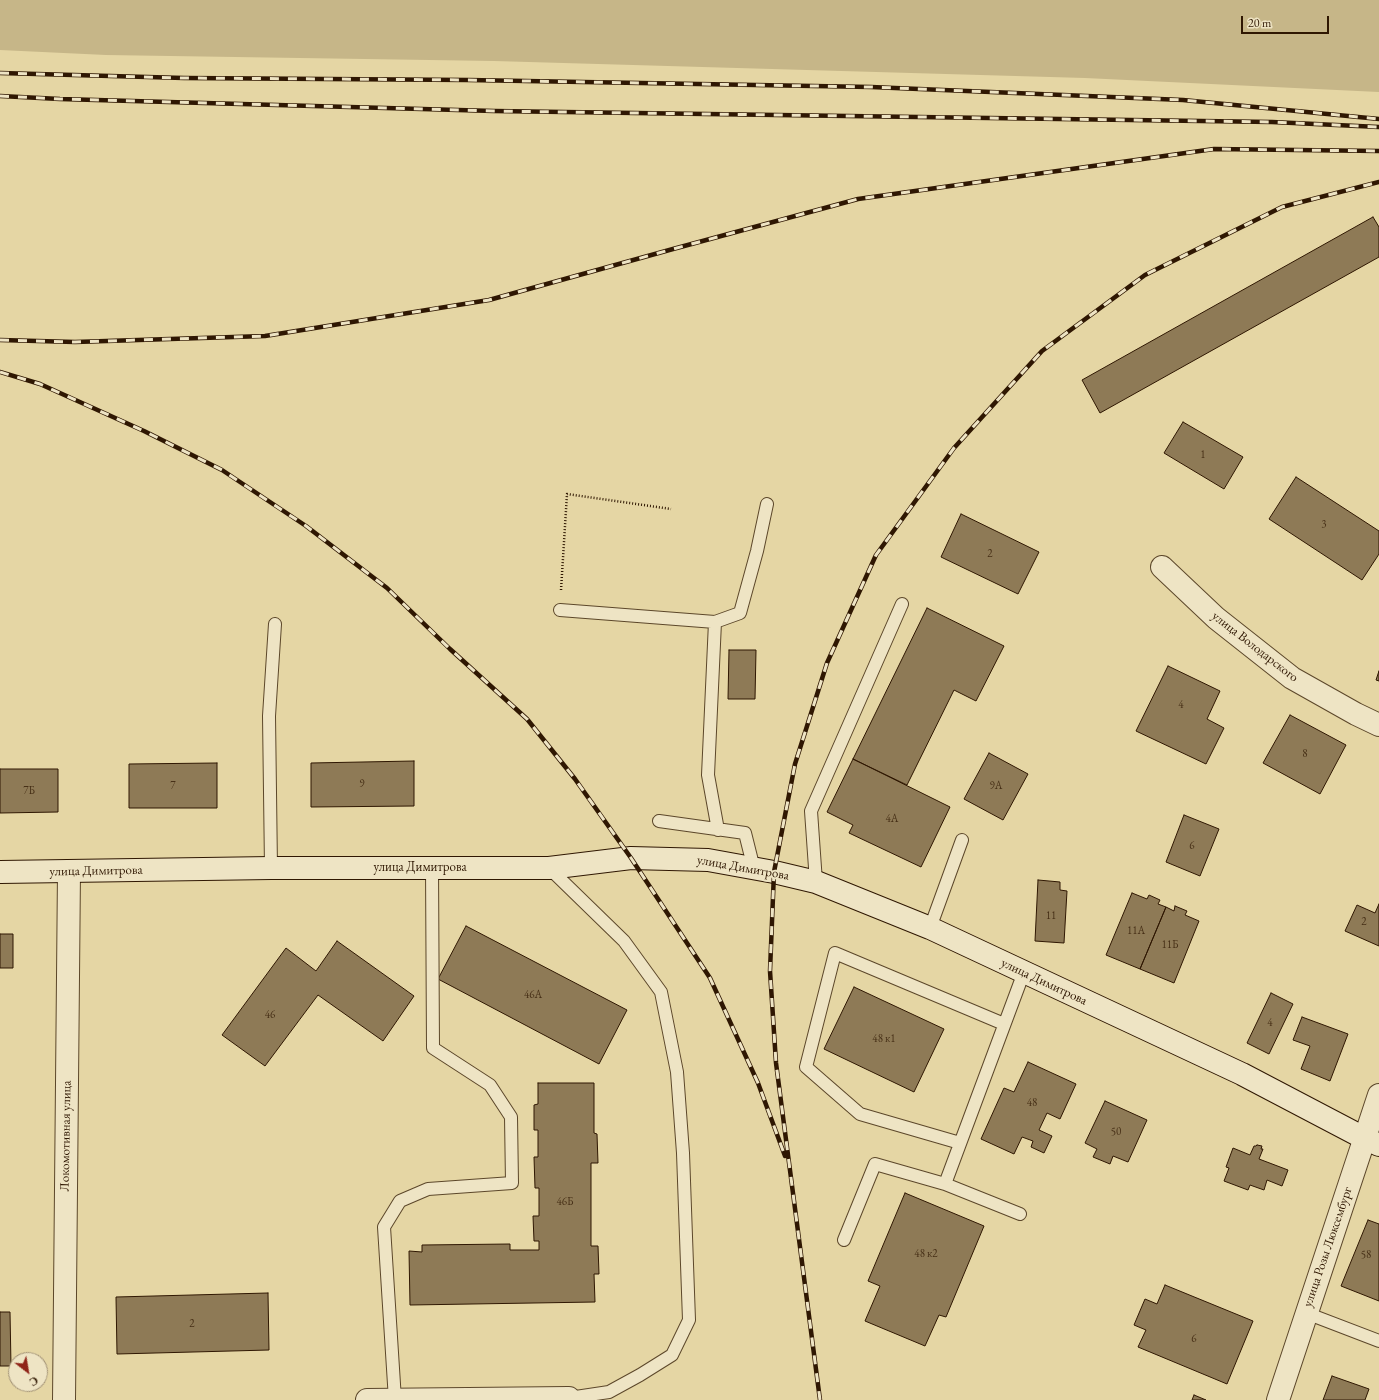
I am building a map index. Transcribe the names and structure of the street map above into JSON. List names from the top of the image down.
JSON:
{
  "streets": {
    "street": [
      "улица Володарского",
      "улица Димитрова",
      "Локомотивная улица",
      "улица Розы Люксембург"
    ]
  },
  "crossings": [
    ["улица Димитрова", "Локомотивная улица"],
    ["улица Димитрова", "улица Розы Люксембург"]
  ],
  "house_numbers": [
    "1",
    "3",
    "2",
    "4",
    "8",
    "9",
    "7",
    "9А",
    "7Б",
    "4А",
    "6",
    "11",
    "2",
    "11А",
    "11Б",
    "46А",
    "46",
    "4",
    "48 к1",
    "48",
    "50",
    "46Б",
    "48 к2",
    "58",
    "2",
    "6"
  ],
  "scale_bar": "20 m",
  "north": "bottom right"
}
